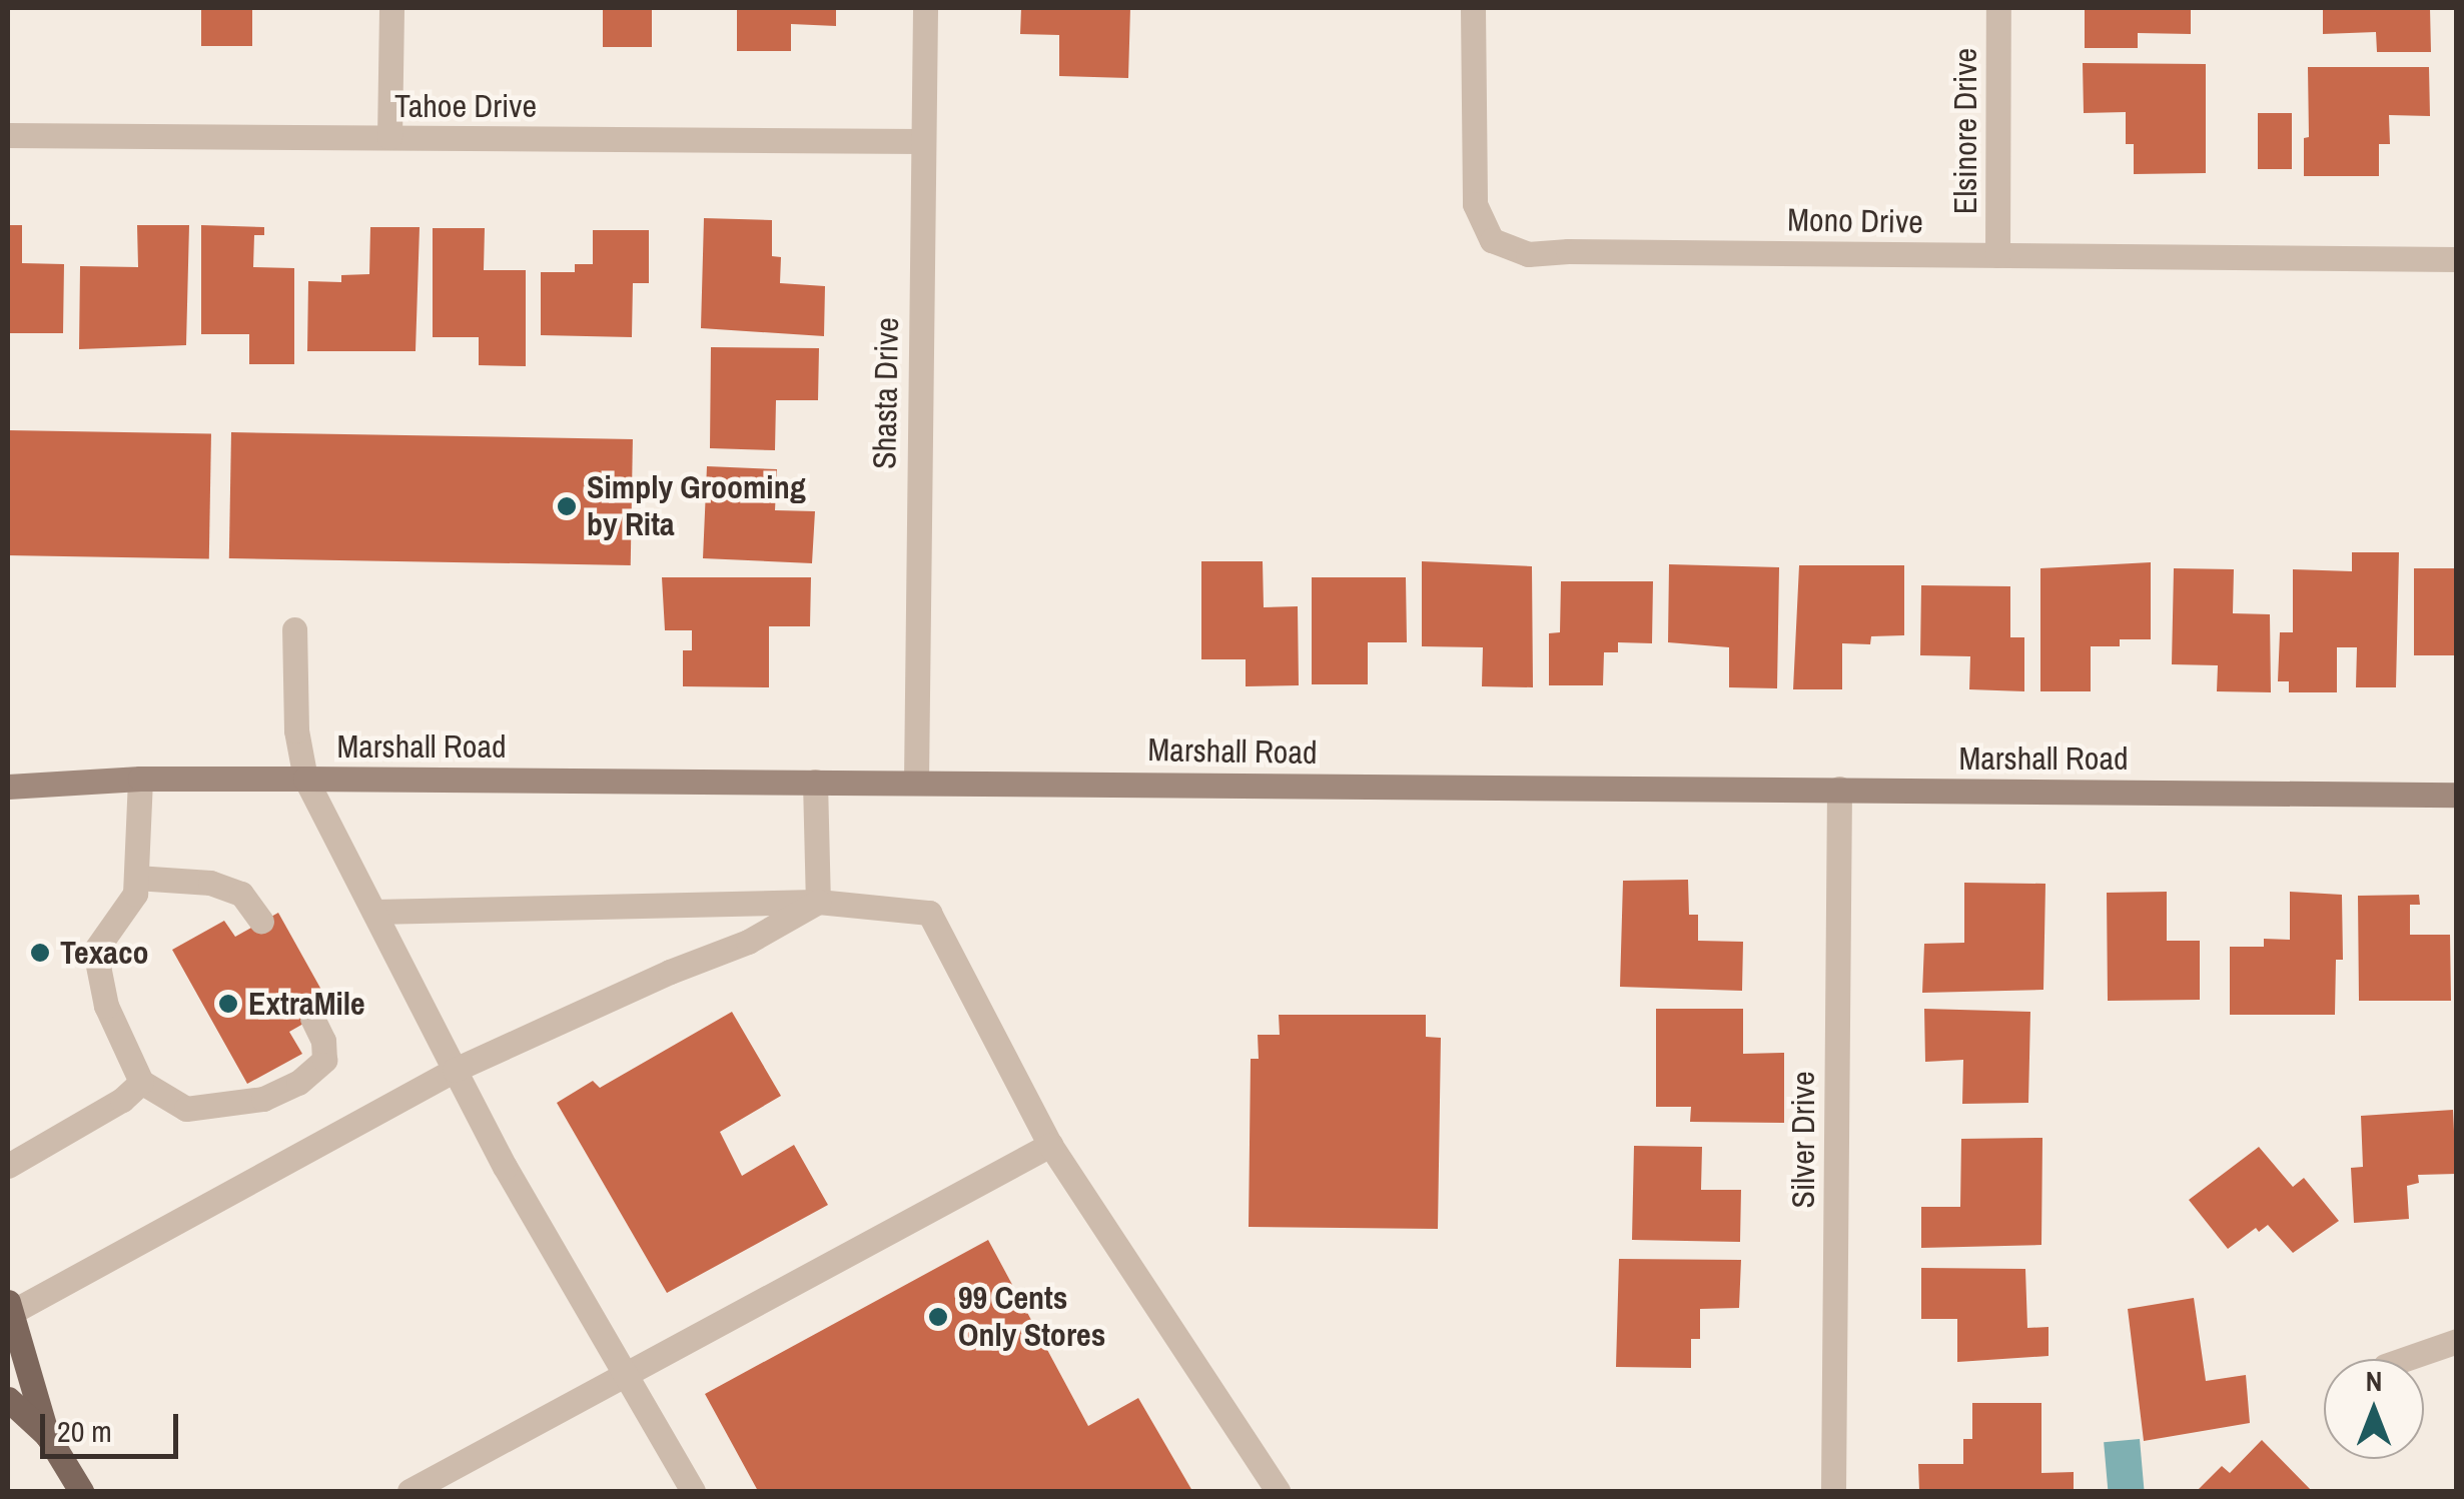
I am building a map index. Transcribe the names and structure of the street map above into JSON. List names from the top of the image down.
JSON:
{
  "streets": {
    "street": [
      "Tahoe Drive",
      "Elsinore Drive",
      "Mono Drive",
      "Shasta Drive",
      "Marshall Road",
      "Silver Drive"
    ]
  },
  "crossings": [
    ["Tahoe Drive", "Shasta Drive"],
    ["Elsinore Drive", "Mono Drive"],
    ["Shasta Drive", "Marshall Road"],
    ["Marshall Road", "Silver Drive"]
  ],
  "places": [
    "Simply Grooming by Rita",
    "Texaco",
    "ExtraMile",
    "99 Cents Only Stores"
  ],
  "scale_bar": "20 m",
  "north": "top"
}
